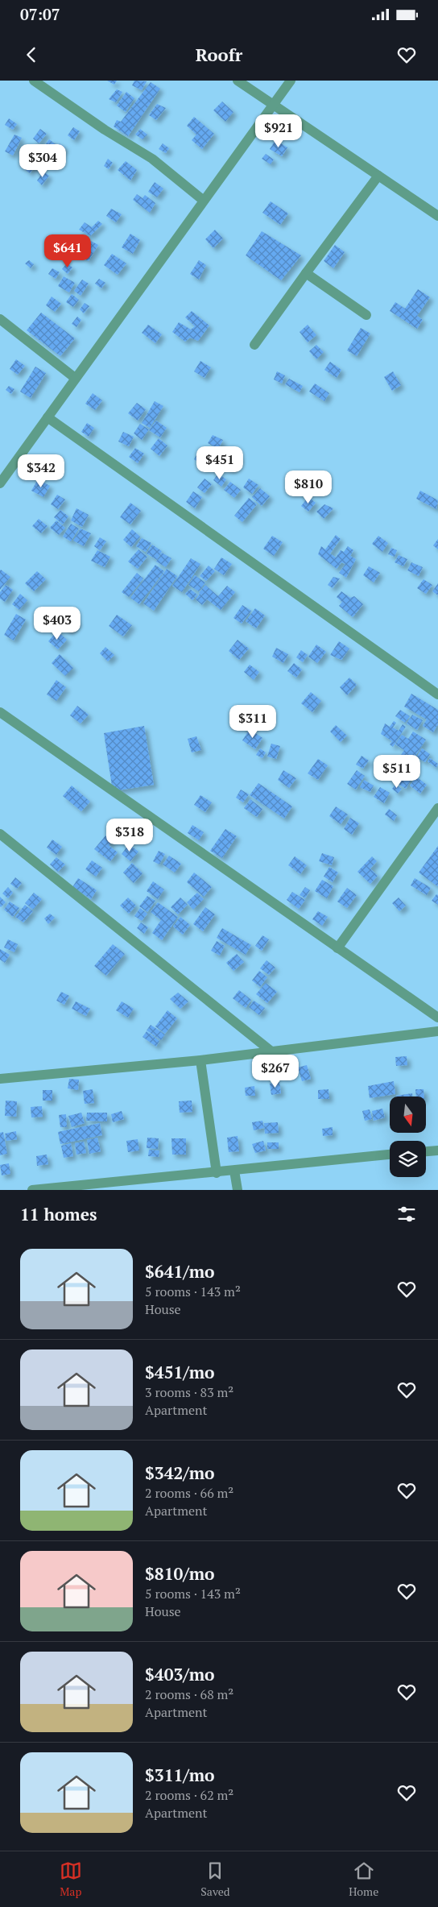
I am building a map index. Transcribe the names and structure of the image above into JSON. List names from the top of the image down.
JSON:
{
  "north": "bottom",
  "page": {
    "status": "07:07",
    "header": "Roofr",
    "price": [
      "$921",
      "$304",
      "$641",
      "$451",
      "$342",
      "$810",
      "$403",
      "$311",
      "$511",
      "$318",
      "$267"
    ],
    "heading": "11 homes",
    "list": [
      {
        "name": "$641/mo",
        "note": "5 rooms · 143 m² · House"
      },
      {
        "name": "$451/mo",
        "note": "3 rooms · 83 m² · Apartment"
      },
      {
        "name": "$342/mo",
        "note": "2 rooms · 66 m² · Apartment"
      },
      {
        "name": "$810/mo",
        "note": "5 rooms · 143 m² · House"
      },
      {
        "name": "$403/mo",
        "note": "2 rooms · 68 m² · Apartment"
      },
      {
        "name": "$311/mo",
        "note": "2 rooms · 62 m² · Apartment"
      }
    ],
    "tabs": ["Map", "Saved", "Home"]
  }
}
